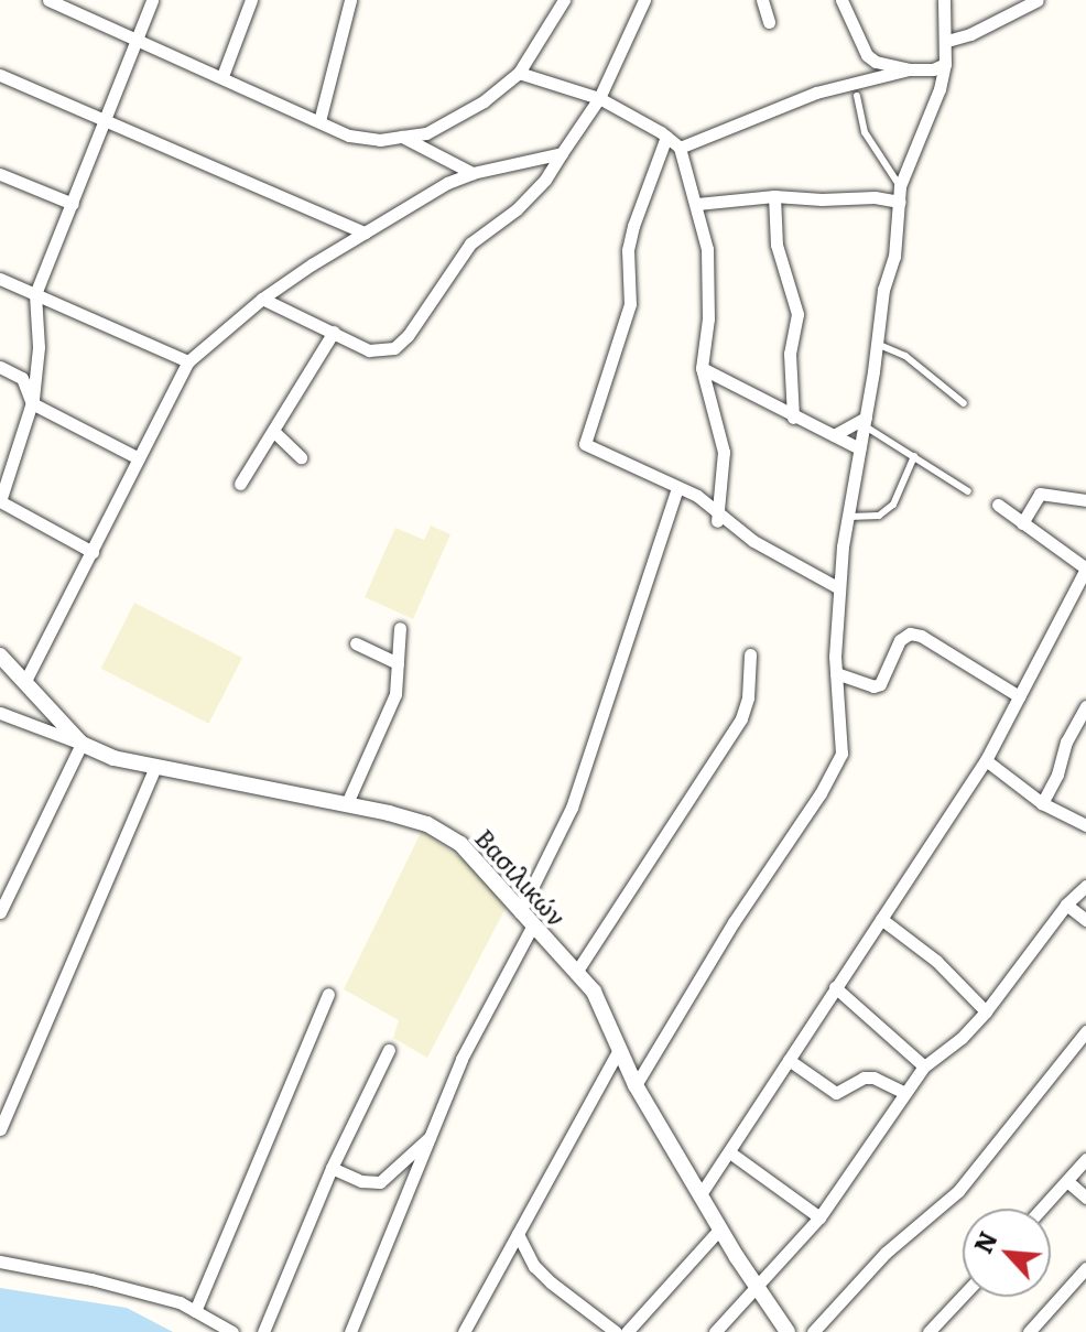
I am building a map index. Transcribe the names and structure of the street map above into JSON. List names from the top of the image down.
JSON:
{
  "streets": {
    "street": ["Βασιλικών"]
  },
  "north": "top left"
}
